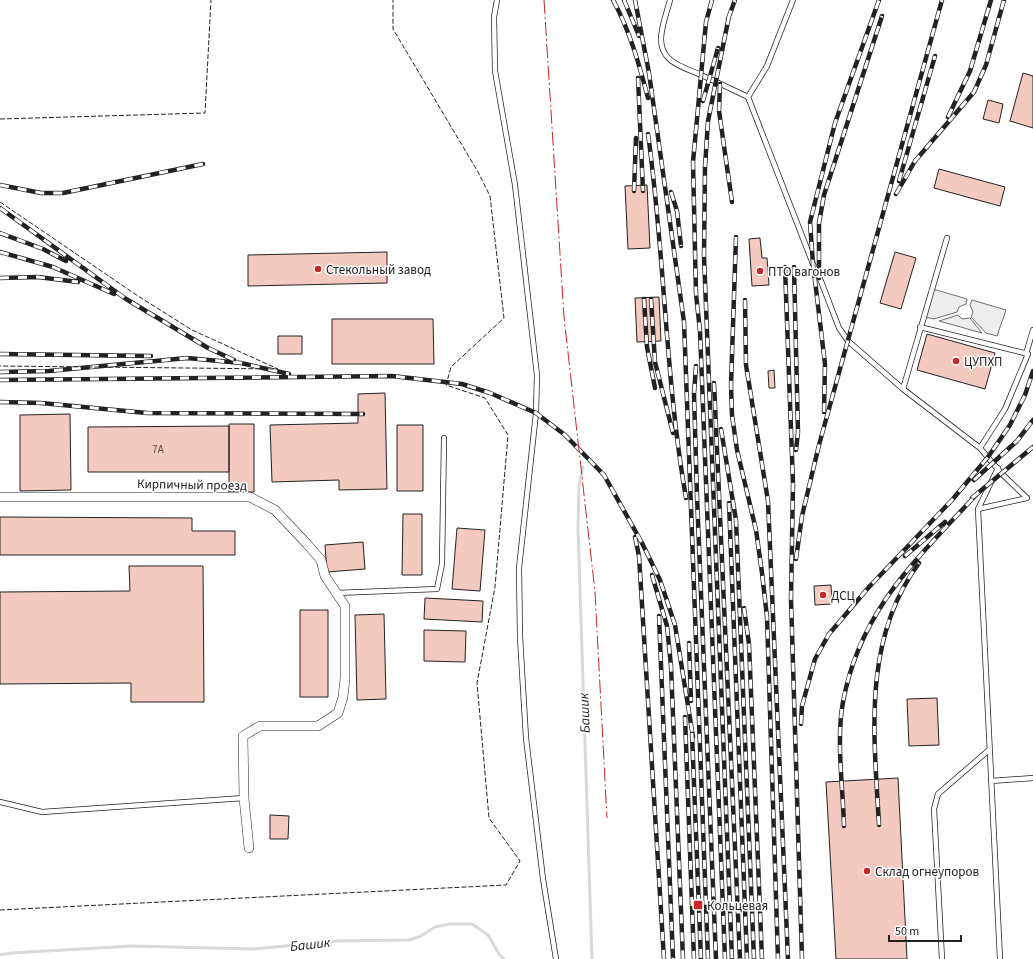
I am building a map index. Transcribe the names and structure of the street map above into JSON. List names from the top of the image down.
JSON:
{
  "streets": {
    "street": ["Кирпичный проезд"]
  },
  "water": ["Башик"],
  "places": {
    "other": [
      "Стекольный завод",
      "ПТО вагонов",
      "ЦУПХП",
      "ДСЦ",
      "Склад огнеупоров"
    ],
    "transit": ["Кольцевая"]
  },
  "house_numbers": ["7А"],
  "scale_bar": "50 m"
}
